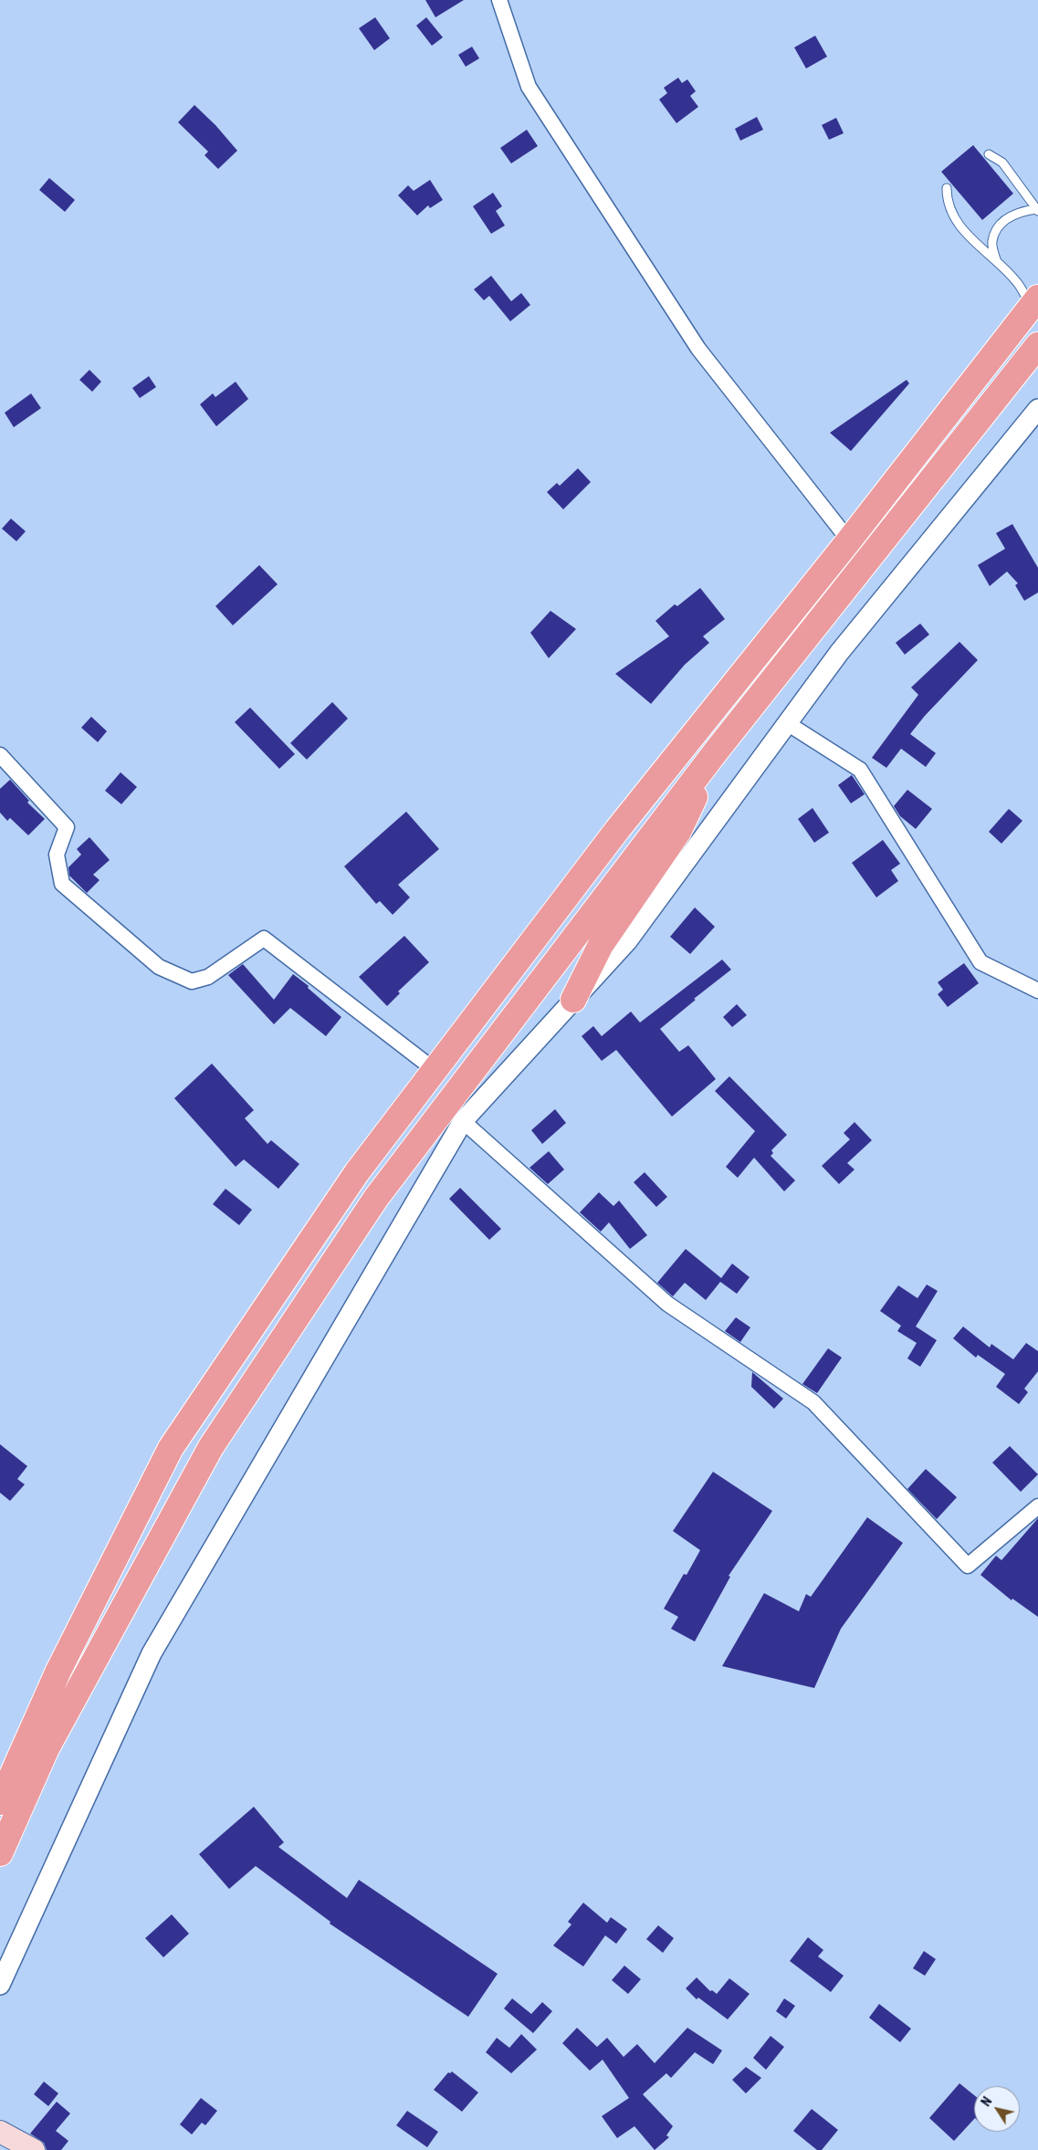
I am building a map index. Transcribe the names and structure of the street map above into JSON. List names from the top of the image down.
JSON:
{
  "north": "top left"
}
